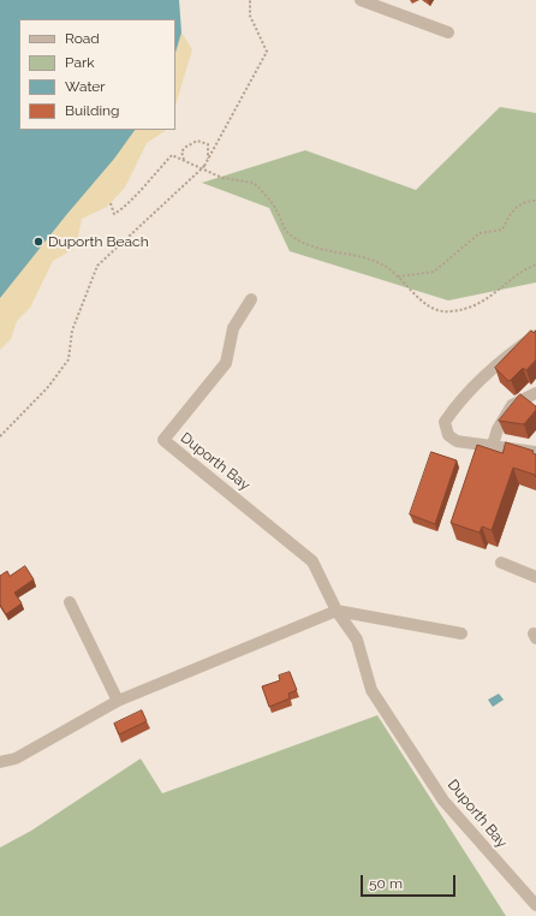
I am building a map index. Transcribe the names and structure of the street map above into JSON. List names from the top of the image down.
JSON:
{
  "streets": {
    "street": ["Duporth Bay"]
  },
  "places": ["Duporth Beach"],
  "legend": [
    "Road",
    "Park",
    "Water",
    "Building"
  ],
  "scale_bar": "50 m"
}
